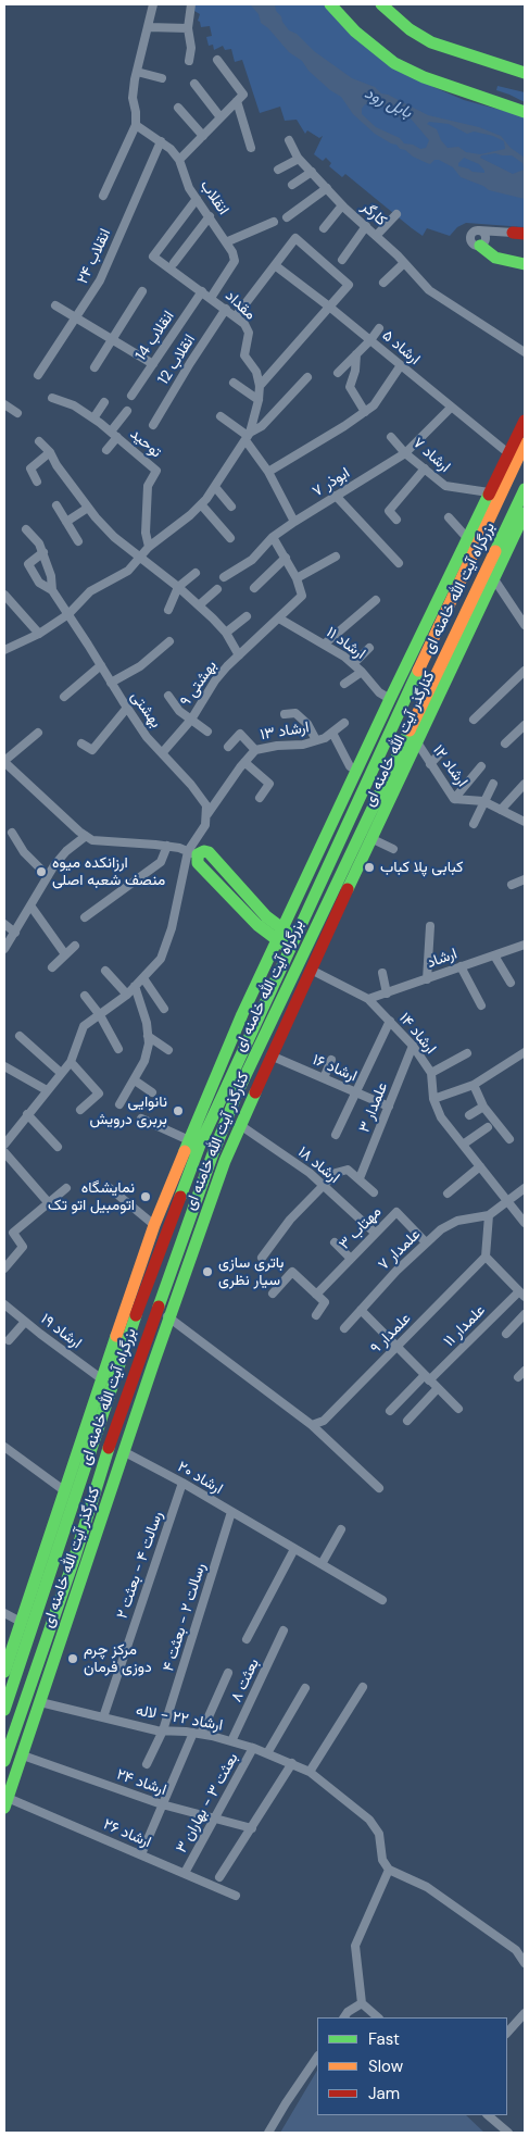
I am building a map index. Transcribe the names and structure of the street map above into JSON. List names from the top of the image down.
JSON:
{
  "streets": {
    "main road": ["بزرگراه آیت الله خامنه ای", "کنارگذر آیت الله خامنه ای"],
    "street": [
      "انقلاب",
      "کارگر",
      "انقلاب ۲۴",
      "مقداد",
      "انقلاب 14",
      "ارشاد ۵",
      "انقلاب 12",
      "توحید",
      "ارشاد ۷",
      "ابوذر ۷",
      "ارشاد ۱۱",
      "بهشتی ۹",
      "بهشتی",
      "ارشاد ۱۳",
      "ارشاد ۱۲",
      "ارشاد",
      "ارشاد ۱۴",
      "ارشاد ۱۶",
      "علمدار ۳",
      "ارشاد ۱۸",
      "مهتاب ۳",
      "علمدار ۷",
      "علمدار ۱۱",
      "ارشاد ۱۹",
      "علمدار ۹",
      "ارشاد ۲۰",
      "رسالت ۴ - بعثت ۲",
      "رسالت ۲ - بعثت ۴",
      "بعثت ۸",
      "ارشاد ۲۲ - لاله",
      "ارشاد ۲۴",
      "بعثت ۳ - بهاران ۳",
      "ارشاد ۲۶"
    ]
  },
  "crossings": [
    ["انقلاب", "انقلاب ۲۴"],
    ["انقلاب", "مقداد"],
    ["مقداد", "انقلاب 14"],
    ["مقداد", "انقلاب 12"],
    ["ارشاد ۵", "ابوذر ۷"],
    ["ارشاد ۵", "کنارگذر آیت الله خامنه ای"],
    ["ارشاد ۷", "ابوذر ۷"],
    ["ارشاد ۷", "کنارگذر آیت الله خامنه ای"],
    ["بزرگراه آیت الله خامنه ای", "کنارگذر آیت الله خامنه ای"],
    ["ارشاد ۱۱", "بهشتی ۹"],
    ["ارشاد ۱۱", "کنارگذر آیت الله خامنه ای"],
    ["بهشتی ۹", "بهشتی"],
    ["بهشتی", "ارشاد ۱۳"],
    ["ارشاد ۱۳", "کنارگذر آیت الله خامنه ای"],
    ["کنارگذر آیت الله خامنه ای", "ارشاد ۱۲"],
    ["کنارگذر آیت الله خامنه ای", "ارشاد ۱۴"],
    ["کنارگذر آیت الله خامنه ای", "ارشاد ۱۶"],
    ["کنارگذر آیت الله خامنه ای", "ارشاد ۱۸"],
    ["کنارگذر آیت الله خامنه ای", "ارشاد ۱۹"],
    ["کنارگذر آیت الله خامنه ای", "ارشاد ۲۰"],
    ["کنارگذر آیت الله خامنه ای", "ارشاد ۲۲ - لاله"],
    ["کنارگذر آیت الله خامنه ای", "ارشاد ۲۴"],
    ["کنارگذر آیت الله خامنه ای", "ارشاد ۲۶"],
    ["ارشاد", "ارشاد ۱۴"],
    ["ارشاد ۱۴", "علمدار ۳"],
    ["ارشاد ۱۶", "علمدار ۳"],
    ["ارشاد ۱۸", "مهتاب ۳"],
    ["مهتاب ۳", "علمدار ۷"],
    ["ارشاد ۲۰", "رسالت ۴ - بعثت ۲"],
    ["ارشاد ۲۰", "رسالت ۲ - بعثت ۴"],
    ["رسالت ۴ - بعثت ۲", "ارشاد ۲۲ - لاله"],
    ["رسالت ۲ - بعثت ۴", "ارشاد ۲۲ - لاله"],
    ["بعثت ۸", "ارشاد ۲۲ - لاله"],
    ["ارشاد ۲۲ - لاله", "بعثت ۳ - بهاران ۳"],
    ["ارشاد ۲۴", "بعثت ۳ - بهاران ۳"],
    ["بعثت ۳ - بهاران ۳", "ارشاد ۲۶"]
  ],
  "water": ["بابل رود"],
  "places": [
    "کبابی پلا کباب",
    "ارزانکده میوه منصف شعبه اصلی",
    "نانوایی بربری درویش",
    "نمایشگاه اتومبیل اتو تک",
    "باتری سازی سیار نظری",
    "مرکز چرم دوزی فرمان"
  ],
  "legend": ["Fast", "Slow", "Jam"]
}
